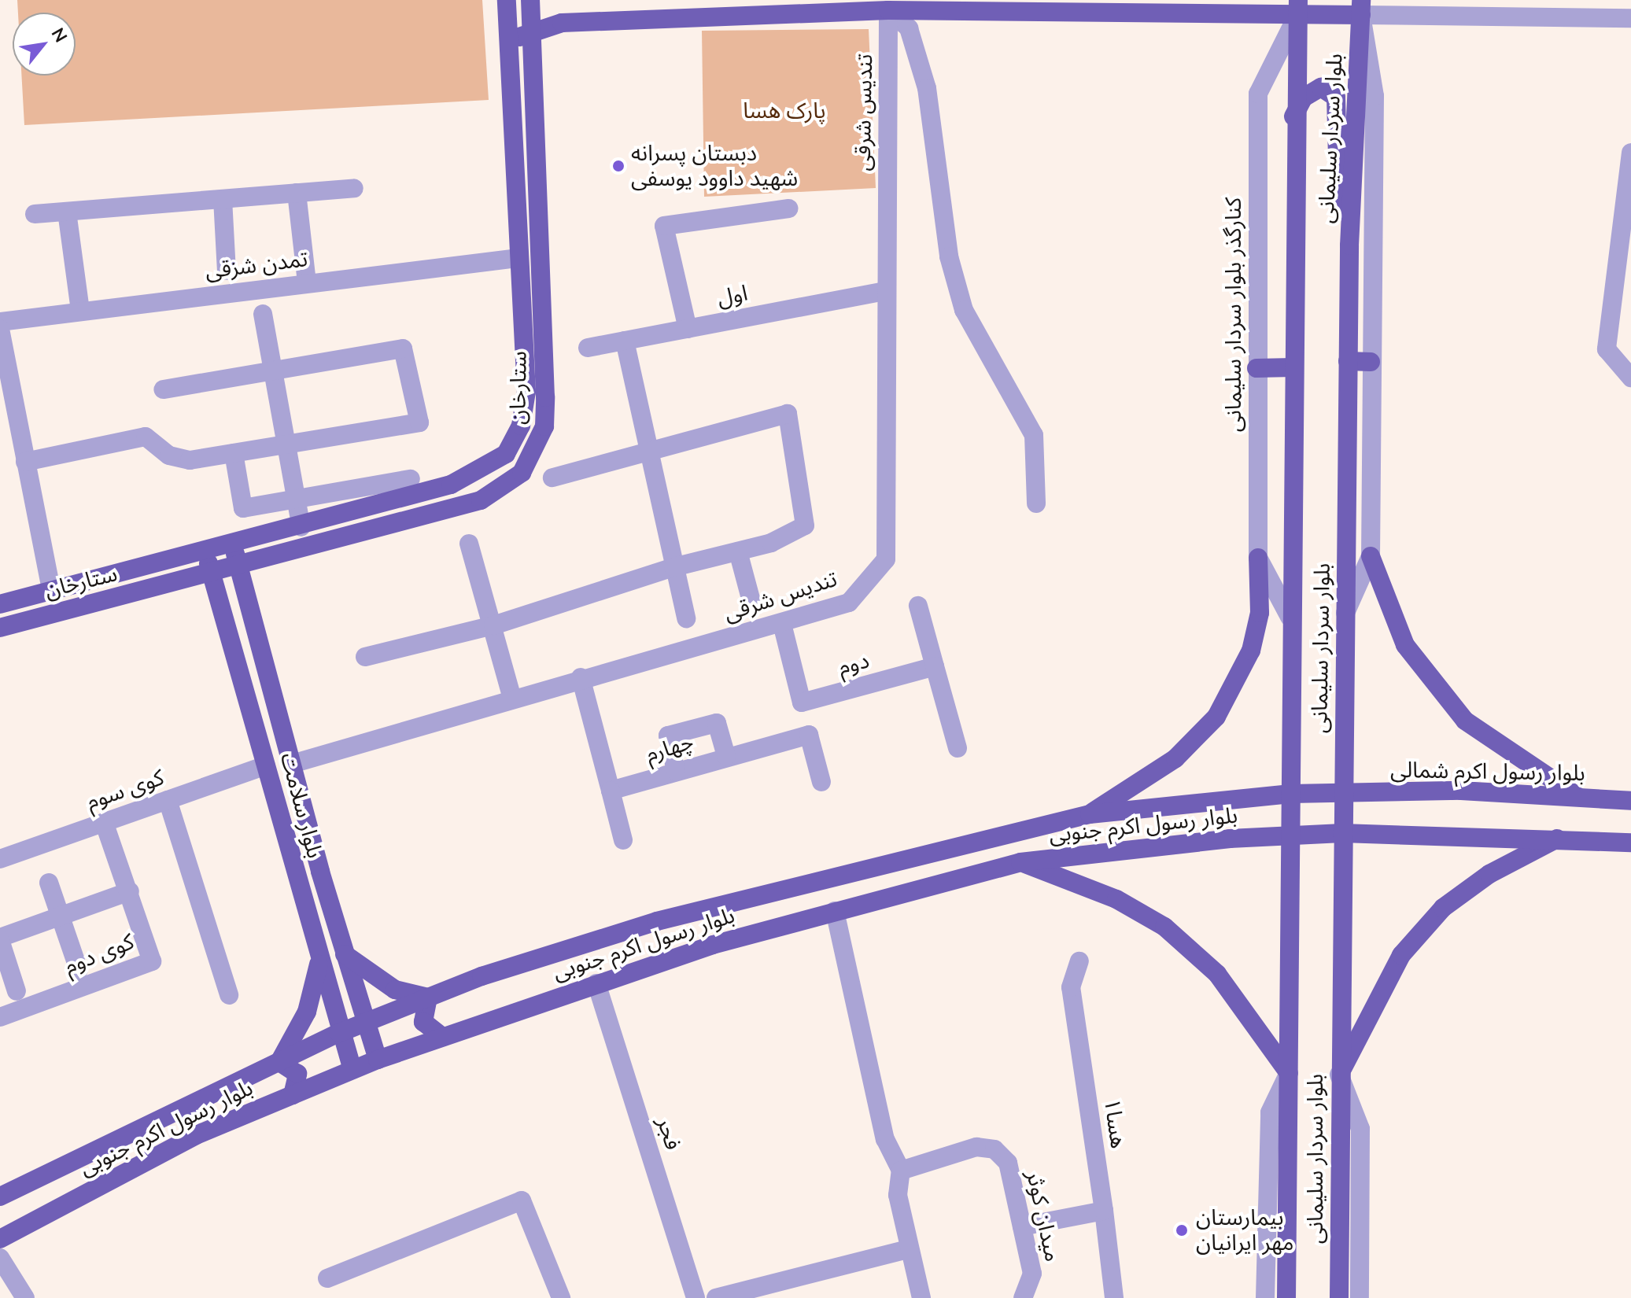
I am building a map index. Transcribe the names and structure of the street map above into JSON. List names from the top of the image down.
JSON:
{
  "streets": {
    "main road": [
      "بلوار سردار سلیمانی",
      "ستارخان",
      "بلوار رسول اکرم شمالی",
      "بلوار سلامت",
      "بلوار رسول اکرم جنوبی"
    ],
    "street": [
      "تندیس شرقی",
      "تمدن شزقی",
      "اول",
      "کنارگذر بلوار سردار سلیمانی",
      "دوم",
      "چهارم",
      "کوی سوم",
      "کوی دوم",
      "هسا۱",
      "فجر",
      "میدان کوثر"
    ]
  },
  "crossings": [
    ["تندیس شرقی", "اول"],
    ["تندیس شرقی", "بلوار سلامت"],
    ["بلوار سردار سلیمانی", "کنارگذر بلوار سردار سلیمانی"],
    ["بلوار سردار سلیمانی", "بلوار رسول اکرم شمالی"],
    ["بلوار سردار سلیمانی", "بلوار رسول اکرم جنوبی"],
    ["تمدن شزقی", "ستارخان"],
    ["ستارخان", "بلوار سلامت"],
    ["بلوار رسول اکرم شمالی", "بلوار رسول اکرم جنوبی"],
    ["کوی سوم", "بلوار سلامت"],
    ["کوی سوم", "کوی دوم"],
    ["بلوار سلامت", "بلوار رسول اکرم جنوبی"],
    ["بلوار رسول اکرم جنوبی", "فجر"]
  ],
  "parks": ["پارک هسا"],
  "places": ["دبستان پسرانه شهید داوود یوسفی", "بیمارستان مهر ایرانیان"],
  "north": "top right"
}
